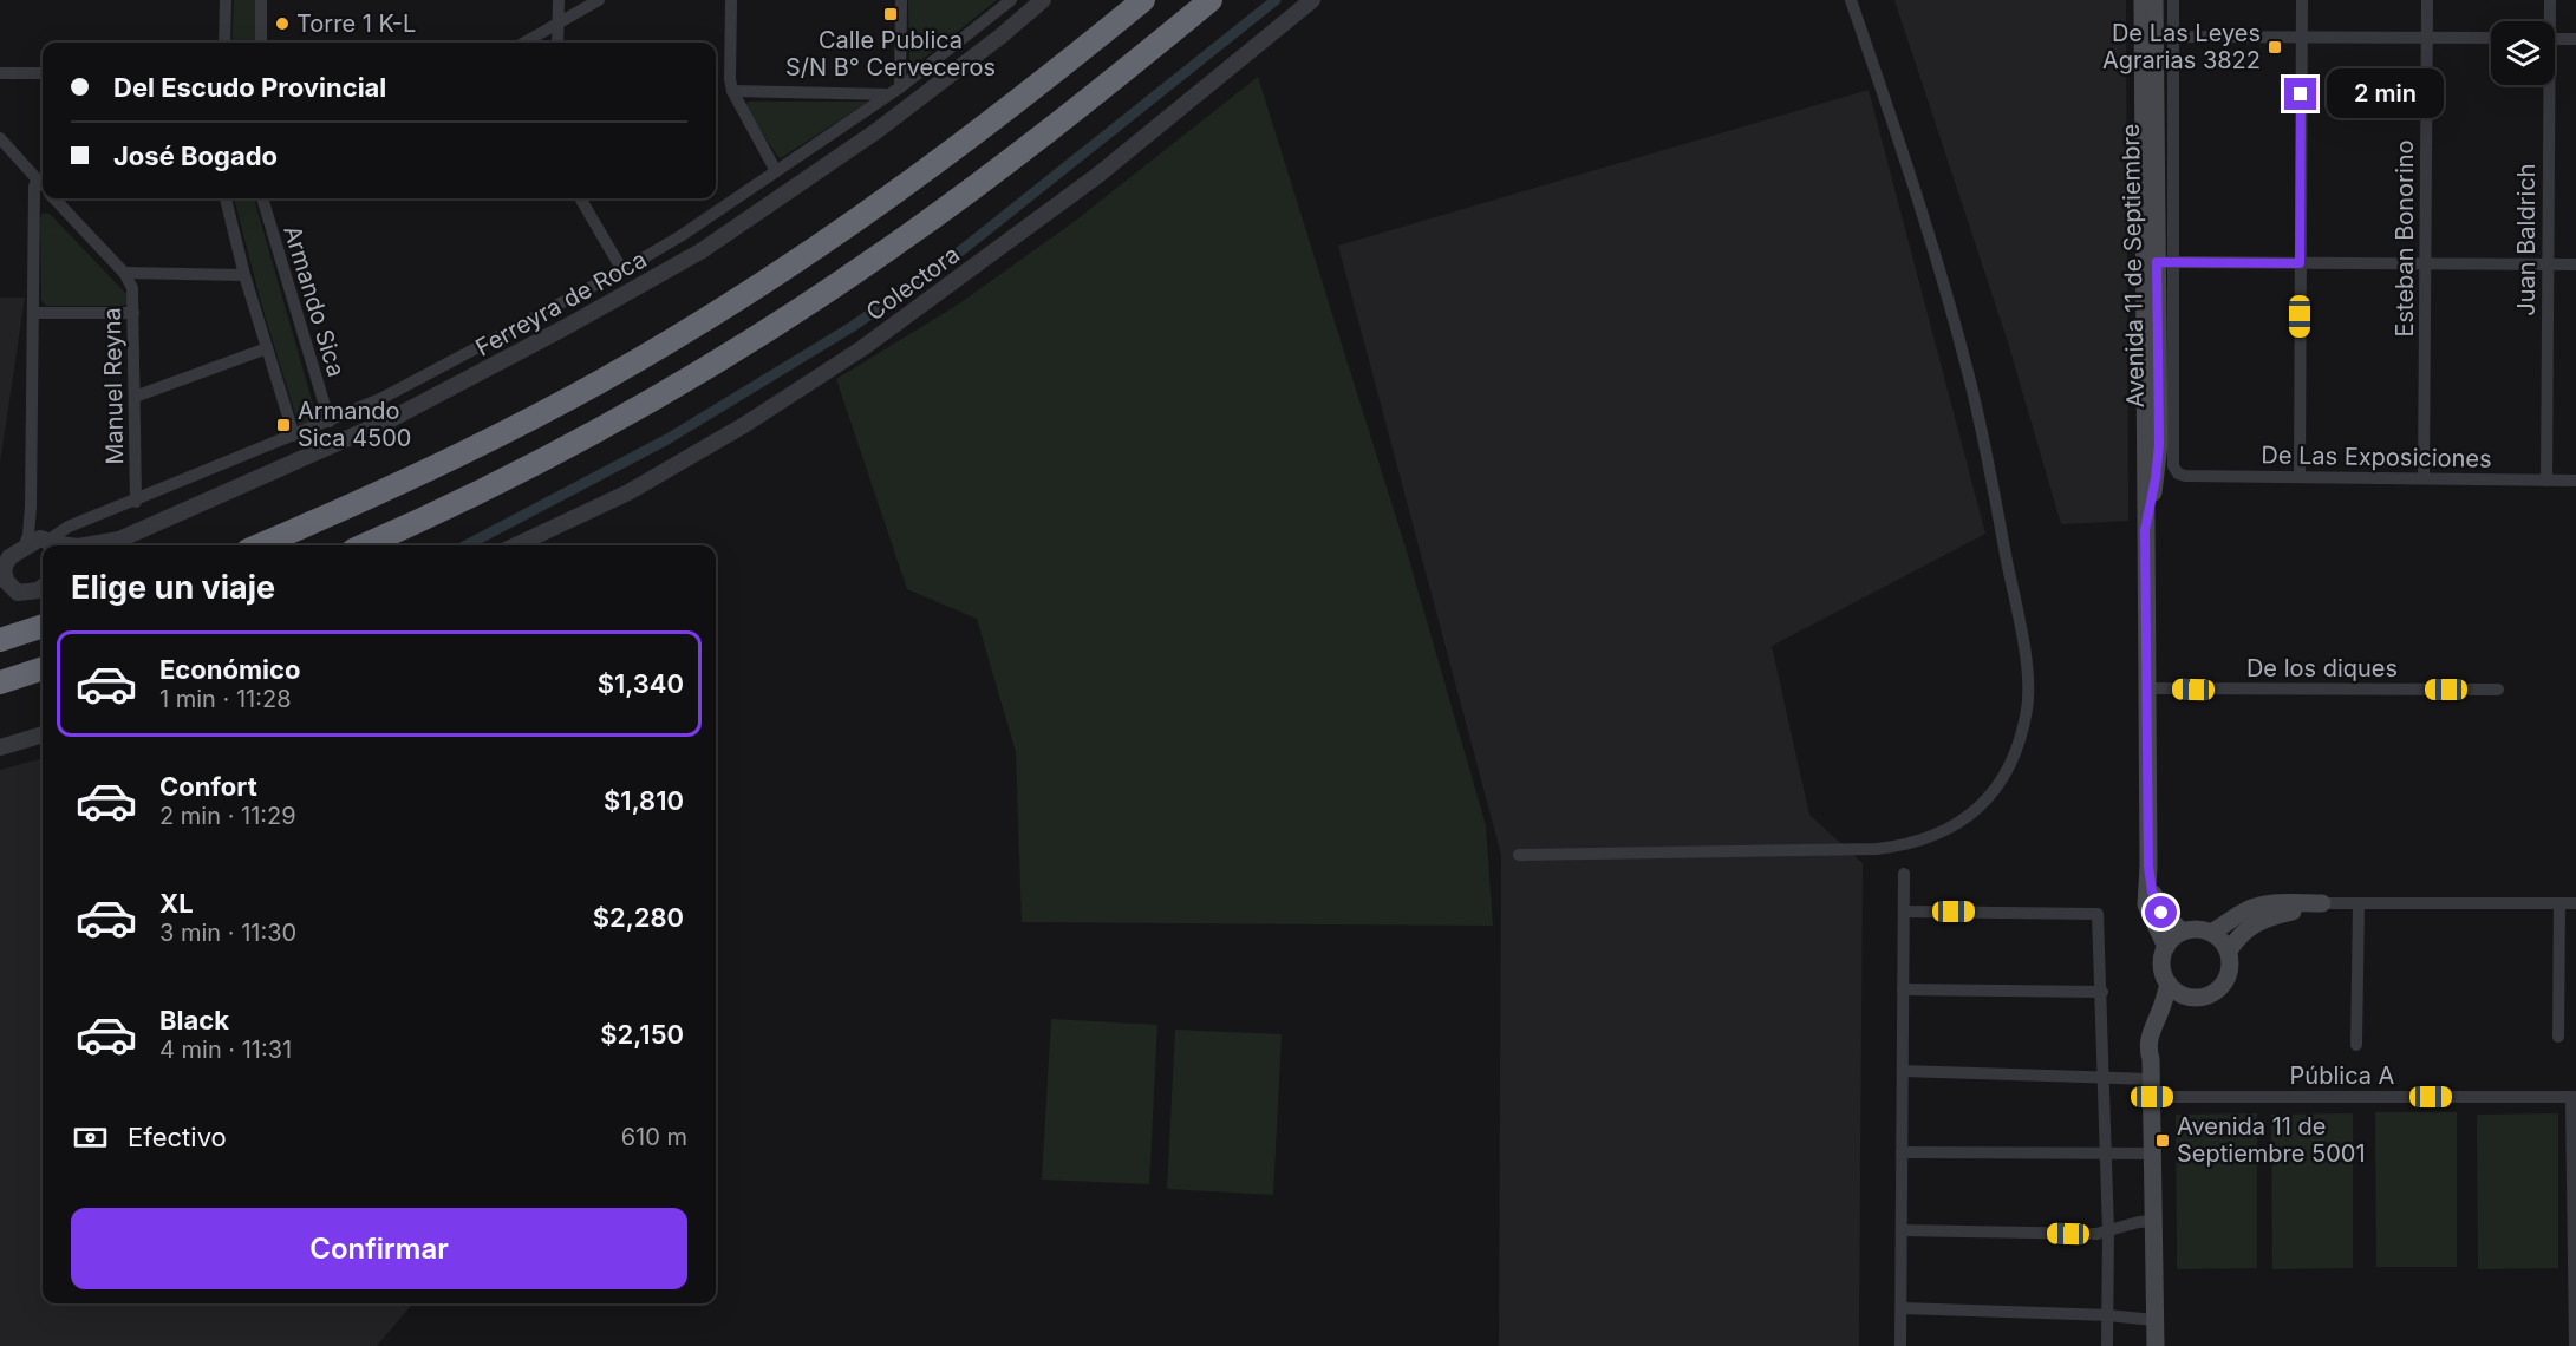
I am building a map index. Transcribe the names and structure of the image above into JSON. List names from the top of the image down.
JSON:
{
  "streets": {
    "main road": ["Avenida 11 de Septiembre"],
    "street": [
      "Esteban Bonorino",
      "Juan Baldrich",
      "Colectora",
      "Armando Sica",
      "Ferreyra de Roca",
      "Manuel Reyna",
      "De Las Exposiciones",
      "De los diques",
      "Pública A"
    ]
  },
  "crossings": [
    ["Esteban Bonorino", "De Las Exposiciones"],
    ["Juan Baldrich", "De Las Exposiciones"],
    ["Avenida 11 de Septiembre", "De Las Exposiciones"],
    ["Avenida 11 de Septiembre", "De los diques"],
    ["Armando Sica", "Ferreyra de Roca"],
    ["Ferreyra de Roca", "Manuel Reyna"]
  ],
  "places": {
    "transit": [
      "Calle Publica S/N B° Cerveceros",
      "De Las Leyes Agrarias 3822",
      "Armando Sica 4500",
      "Avenida 11 de Septiembre 5001"
    ],
    "other": ["Torre 1 K-L"]
  },
  "page": {
    "banner": ["Del Escudo Provincial", "José Bogado"],
    "bubble": "2 min",
    "heading": "Elige un viaje",
    "list": [
      {
        "name": "Económico",
        "note": "1 min · 11:28",
        "value": "$1,340"
      },
      {
        "name": "Confort",
        "note": "2 min · 11:29",
        "value": "$1,810"
      },
      {
        "name": "XL",
        "note": "3 min · 11:30",
        "value": "$2,280"
      },
      {
        "name": "Black",
        "note": "4 min · 11:31",
        "value": "$2,150"
      }
    ],
    "pay": ["Efectivo", "610 m"],
    "buttons": "Confirmar"
  }
}
